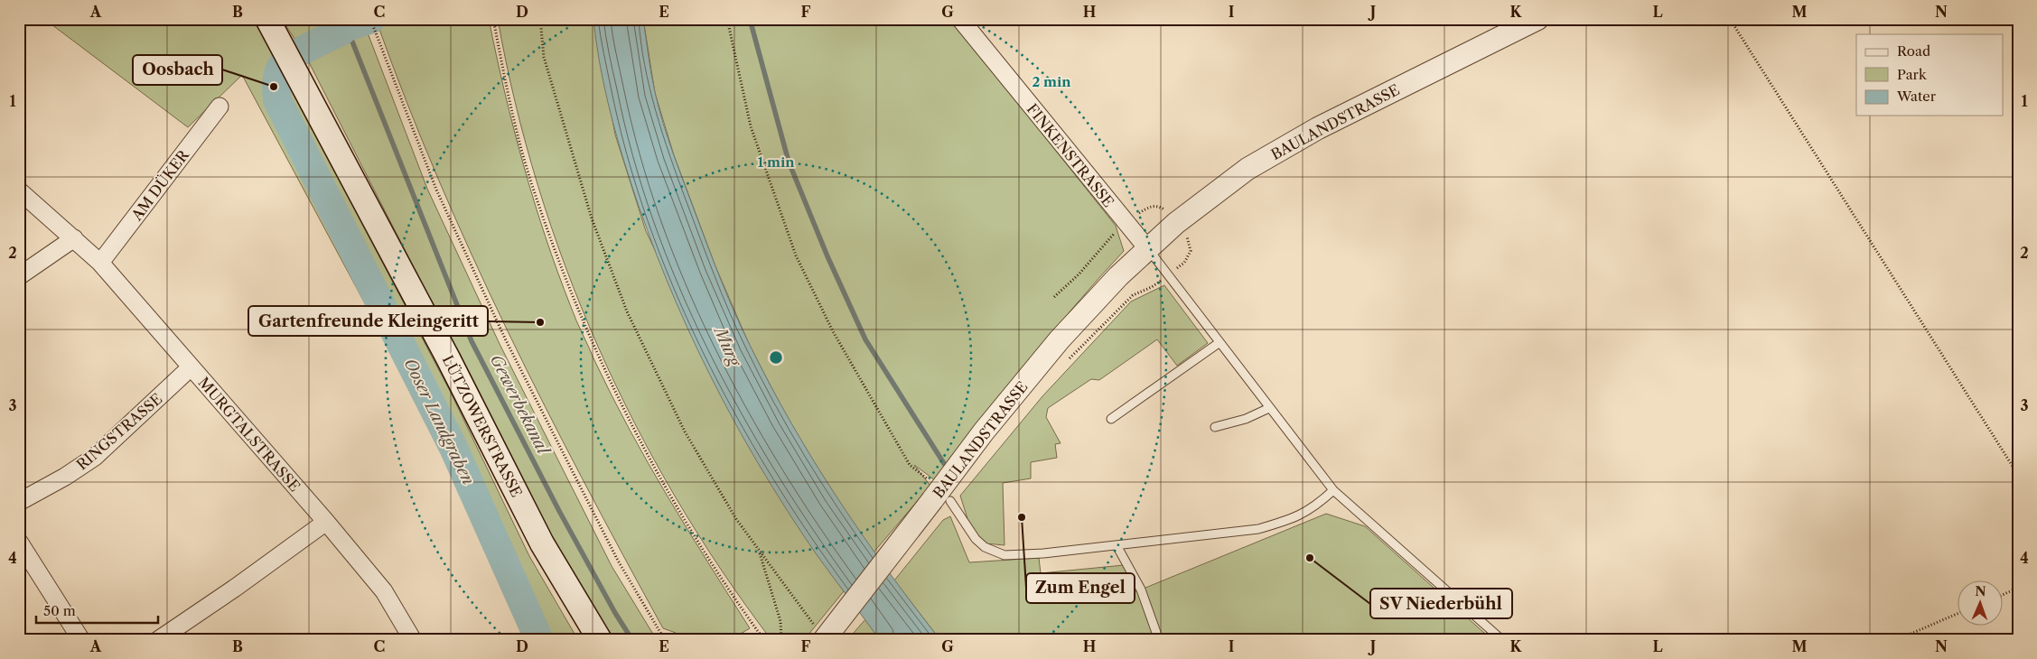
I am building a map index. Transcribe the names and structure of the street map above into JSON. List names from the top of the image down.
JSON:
{
  "streets": {
    "main road": ["LÜTZOWERSTRASSE"],
    "street": [
      "BAULANDSTRASSE",
      "FINKENSTRASSE",
      "AM DÜKER",
      "RINGSTRASSE",
      "MURGTALSTRASSE"
    ]
  },
  "crossings": [
    ["BAULANDSTRASSE", "FINKENSTRASSE"],
    ["AM DÜKER", "MURGTALSTRASSE"],
    ["RINGSTRASSE", "MURGTALSTRASSE"]
  ],
  "water": ["Murg", "Gewerbekanal", "Ooser Landgraben"],
  "places": [
    "Oosbach",
    "Gartenfreunde Kleingeritt",
    "Zum Engel",
    "SV Niederbühl"
  ],
  "legend": ["Road", "Park", "Water"],
  "scale_bar": "50 m",
  "north": "top",
  "grid": {
    "columns": [
      "A",
      "B",
      "C",
      "D",
      "E",
      "F",
      "G",
      "H",
      "I",
      "J",
      "K",
      "L",
      "M",
      "N"
    ],
    "rows": [
      "1",
      "2",
      "3",
      "4"
    ]
  },
  "rings": ["2 min", "1 min"]
}
